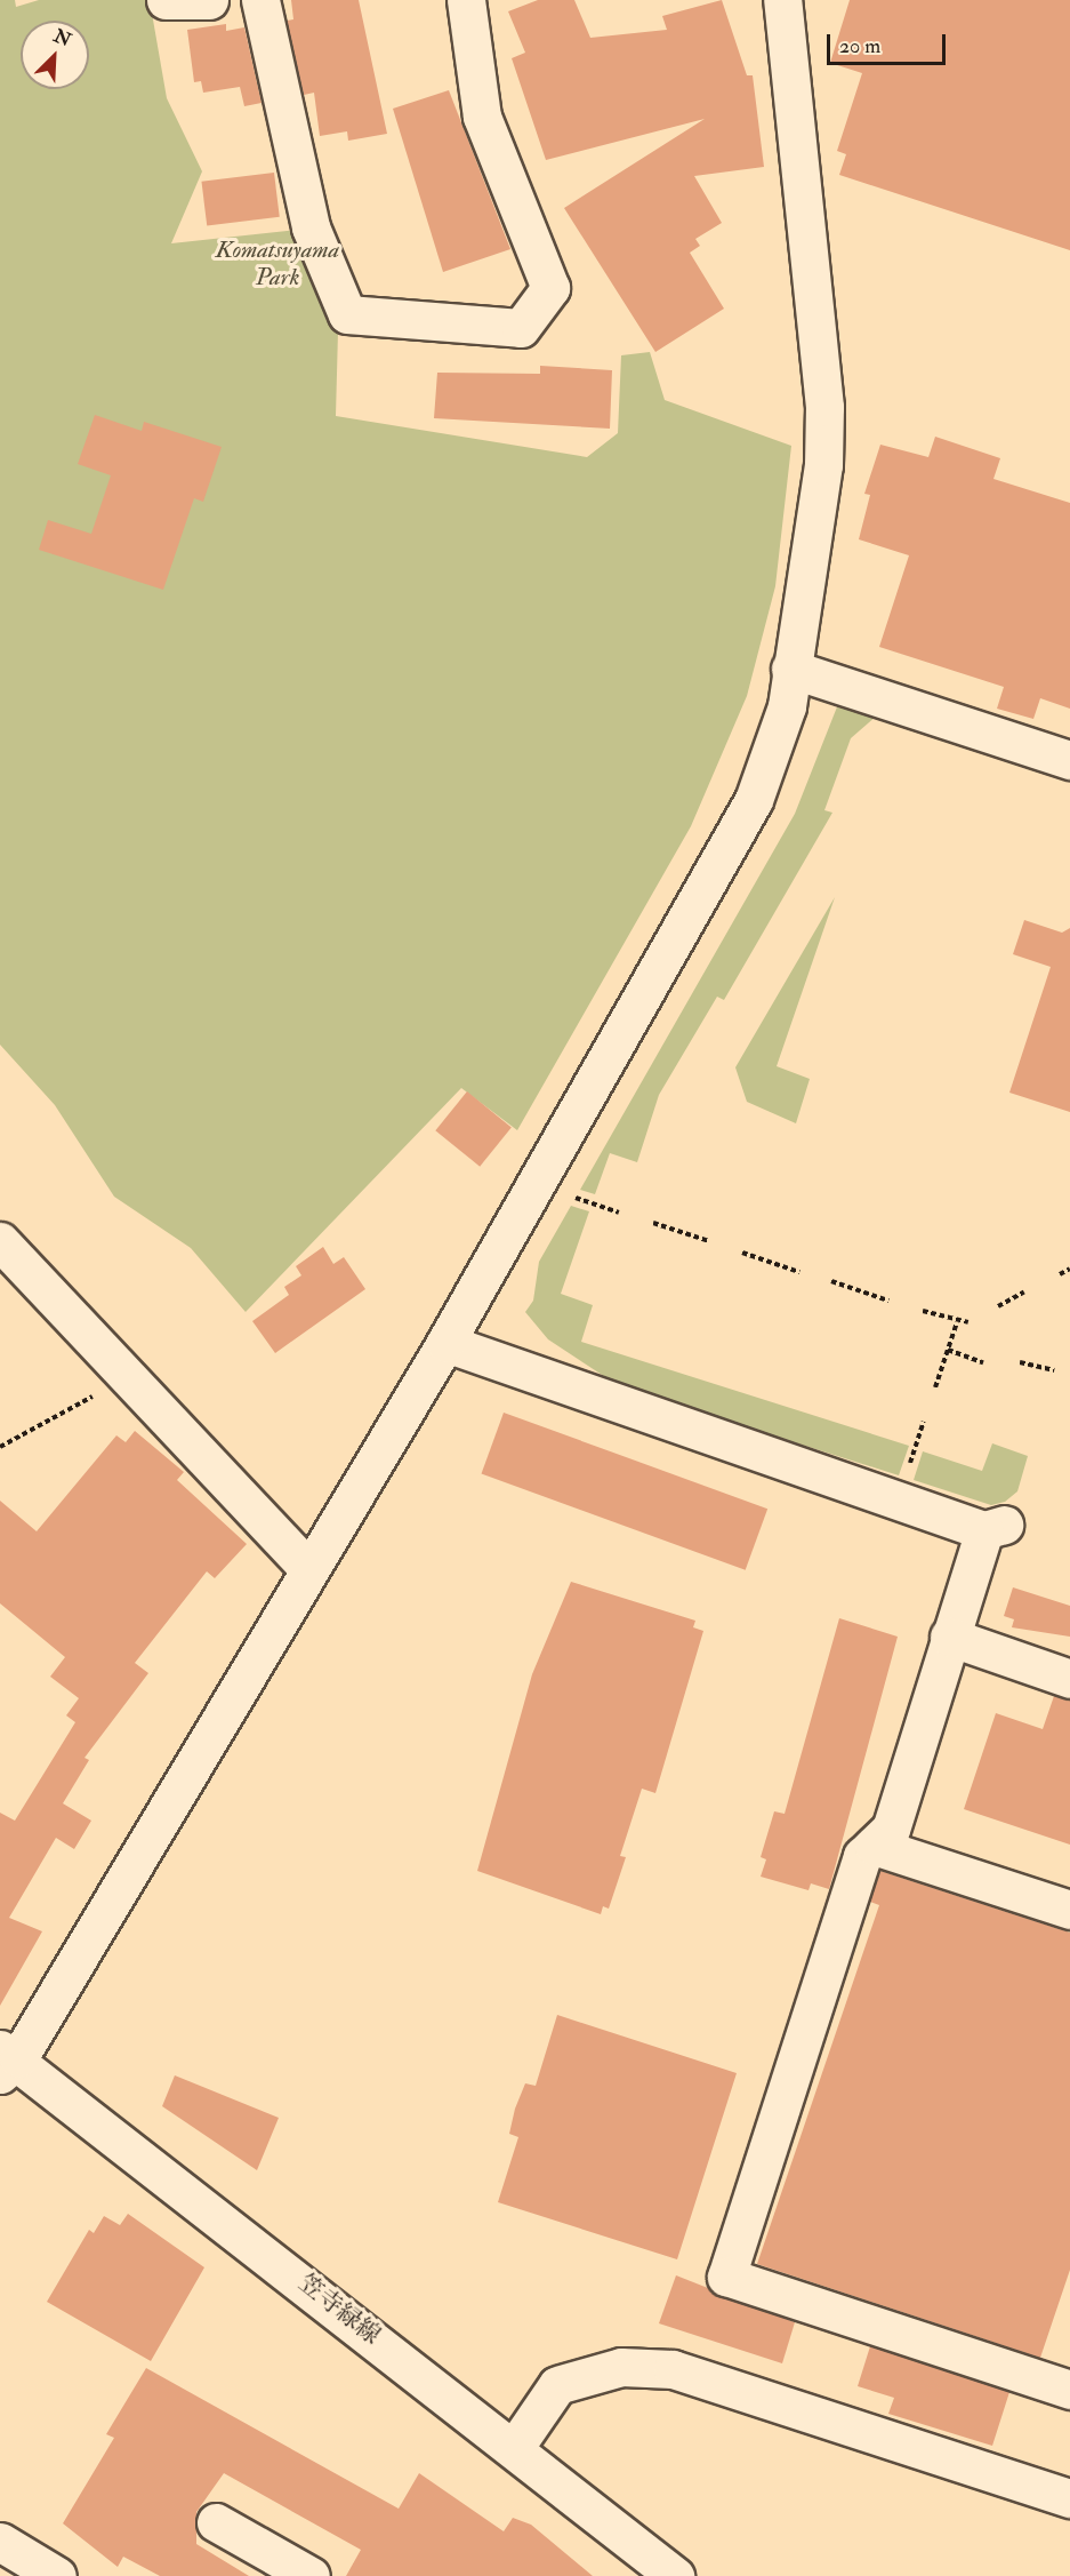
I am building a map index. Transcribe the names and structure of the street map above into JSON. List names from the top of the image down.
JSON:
{
  "streets": {
    "street": ["笠寺緑線"]
  },
  "parks": ["Komatsuyama Park"],
  "scale_bar": "20 m",
  "north": "top right"
}
